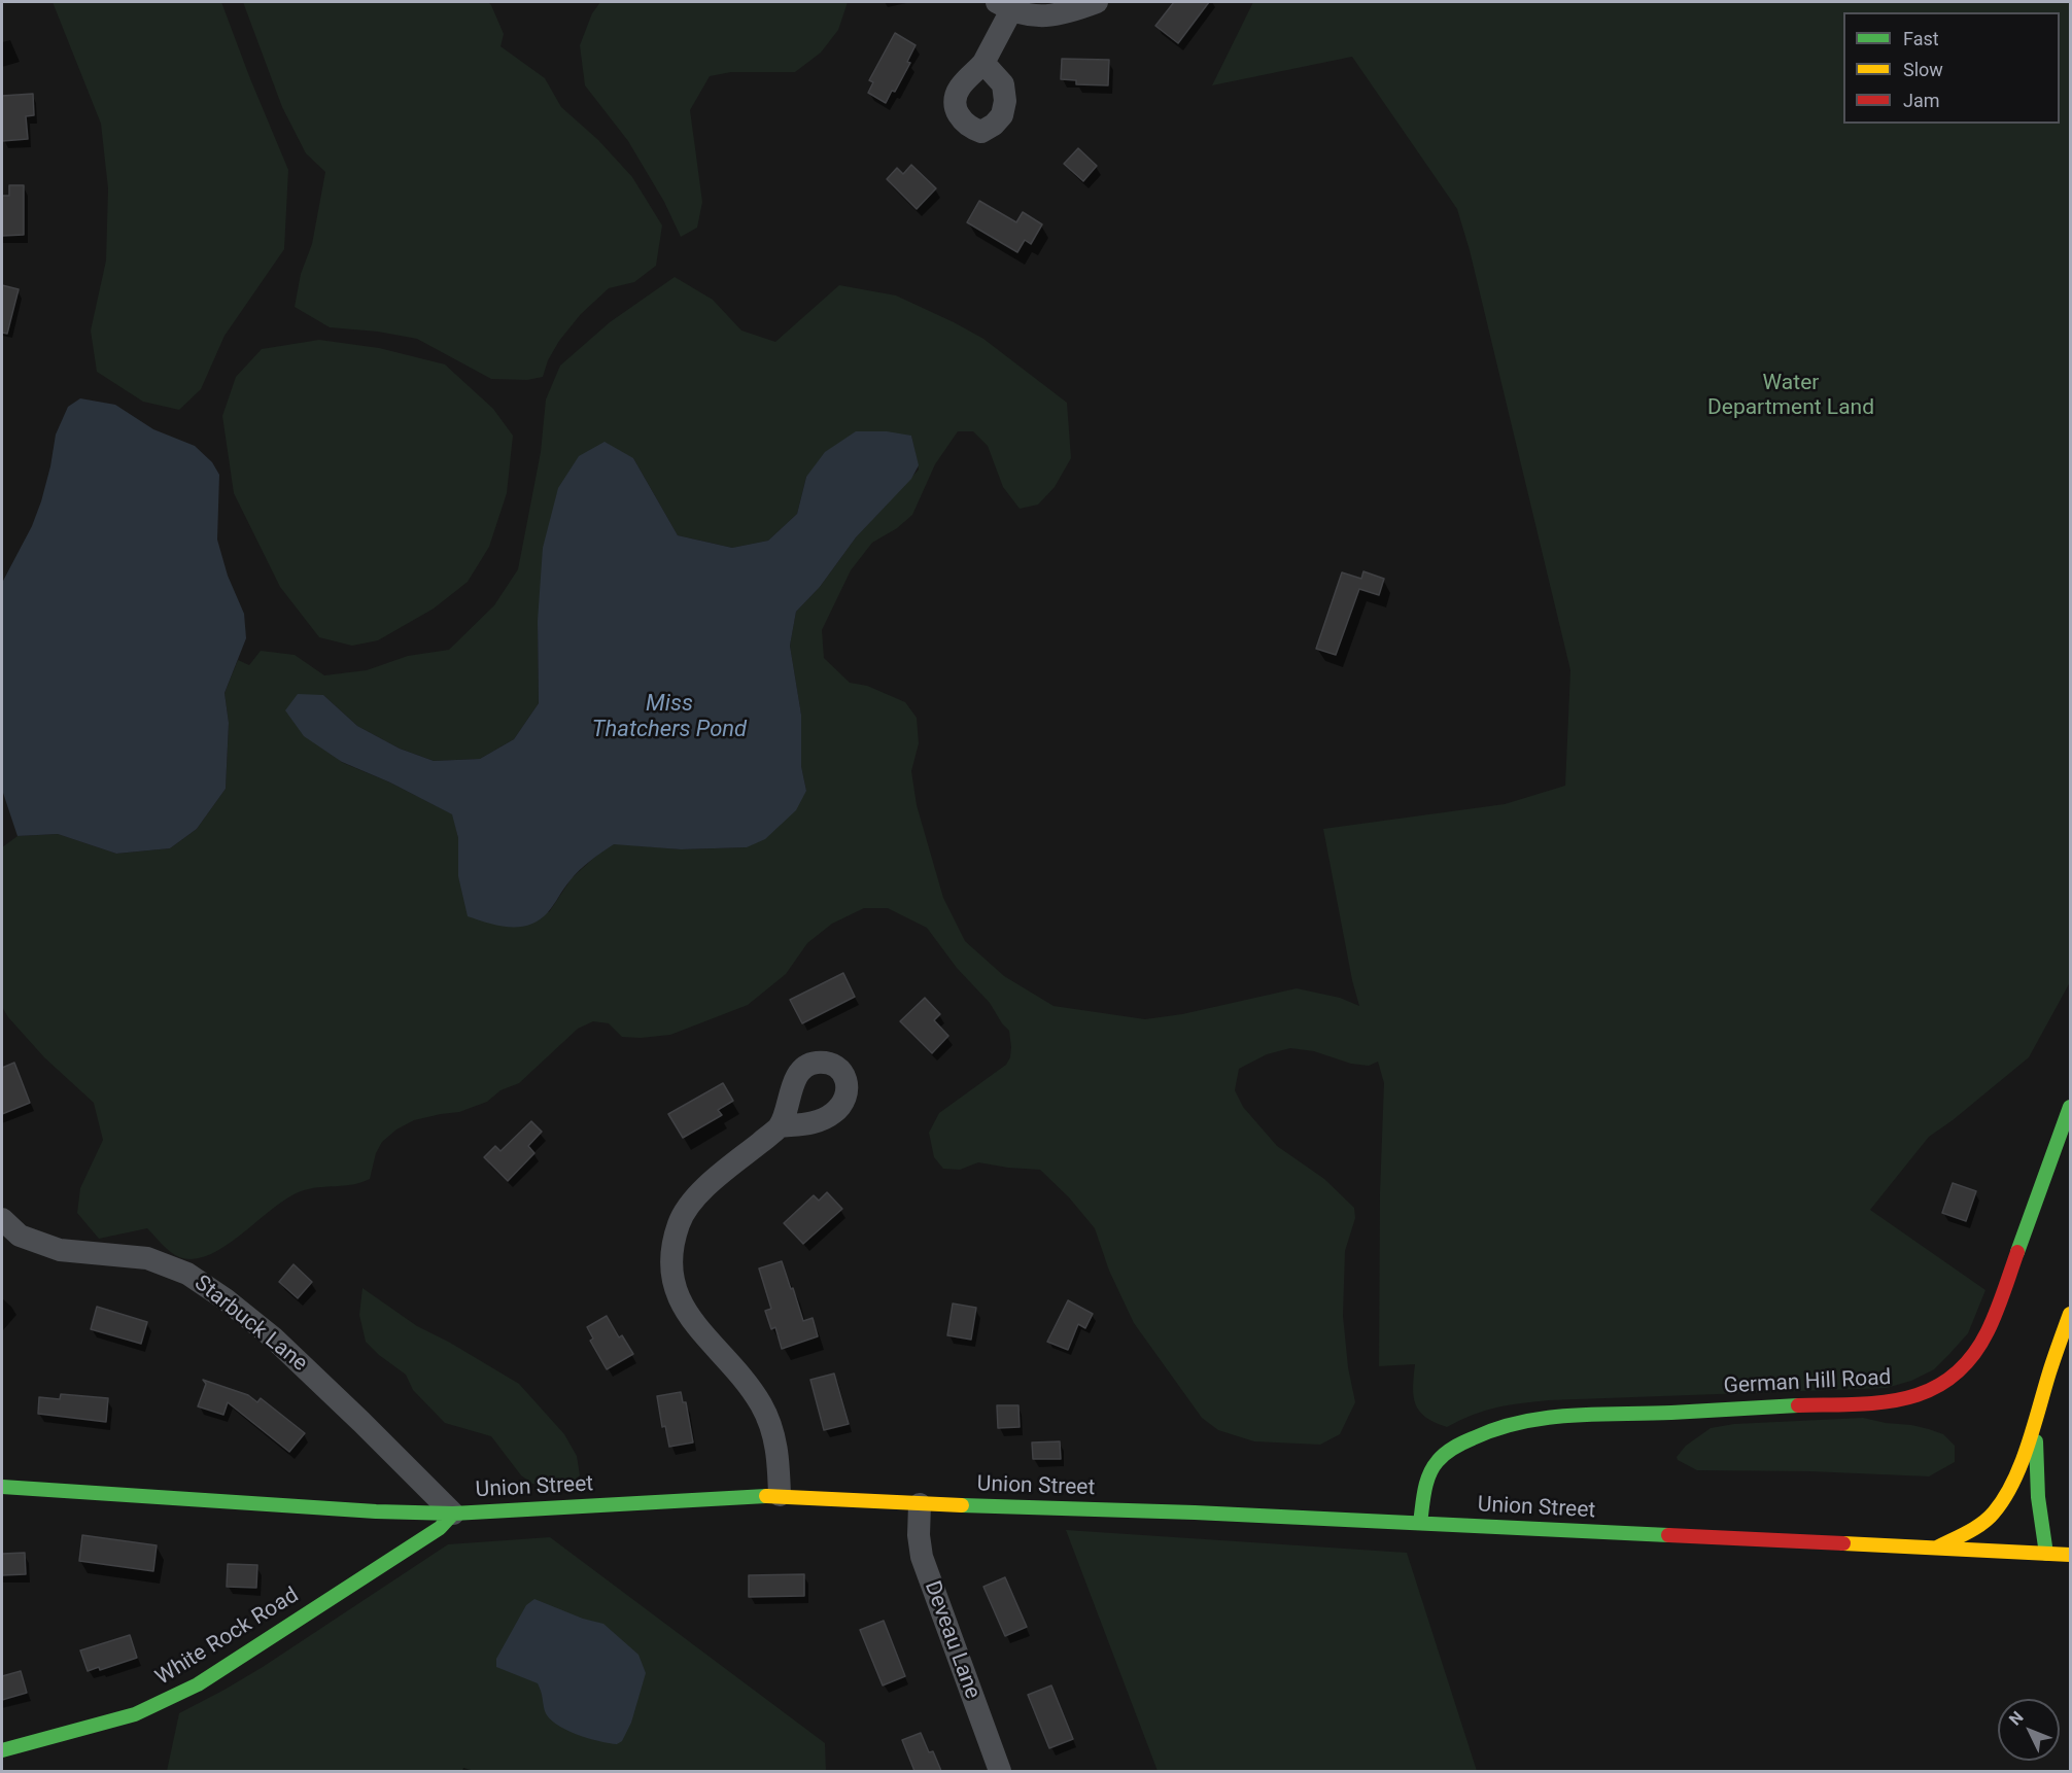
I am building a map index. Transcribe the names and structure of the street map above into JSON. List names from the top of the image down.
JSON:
{
  "streets": {
    "main road": ["German Hill Road", "Union Street", "White Rock Road"],
    "street": ["Starbuck Lane", "Deveau Lane"]
  },
  "crossings": [
    ["Starbuck Lane", "Union Street"],
    ["Starbuck Lane", "White Rock Road"],
    ["German Hill Road", "Union Street"],
    ["Union Street", "White Rock Road"],
    ["Union Street", "Deveau Lane"]
  ],
  "water": ["Miss Thatchers Pond"],
  "parks": ["Water Department Land"],
  "legend": ["Fast", "Slow", "Jam"],
  "north": "top left"
}
